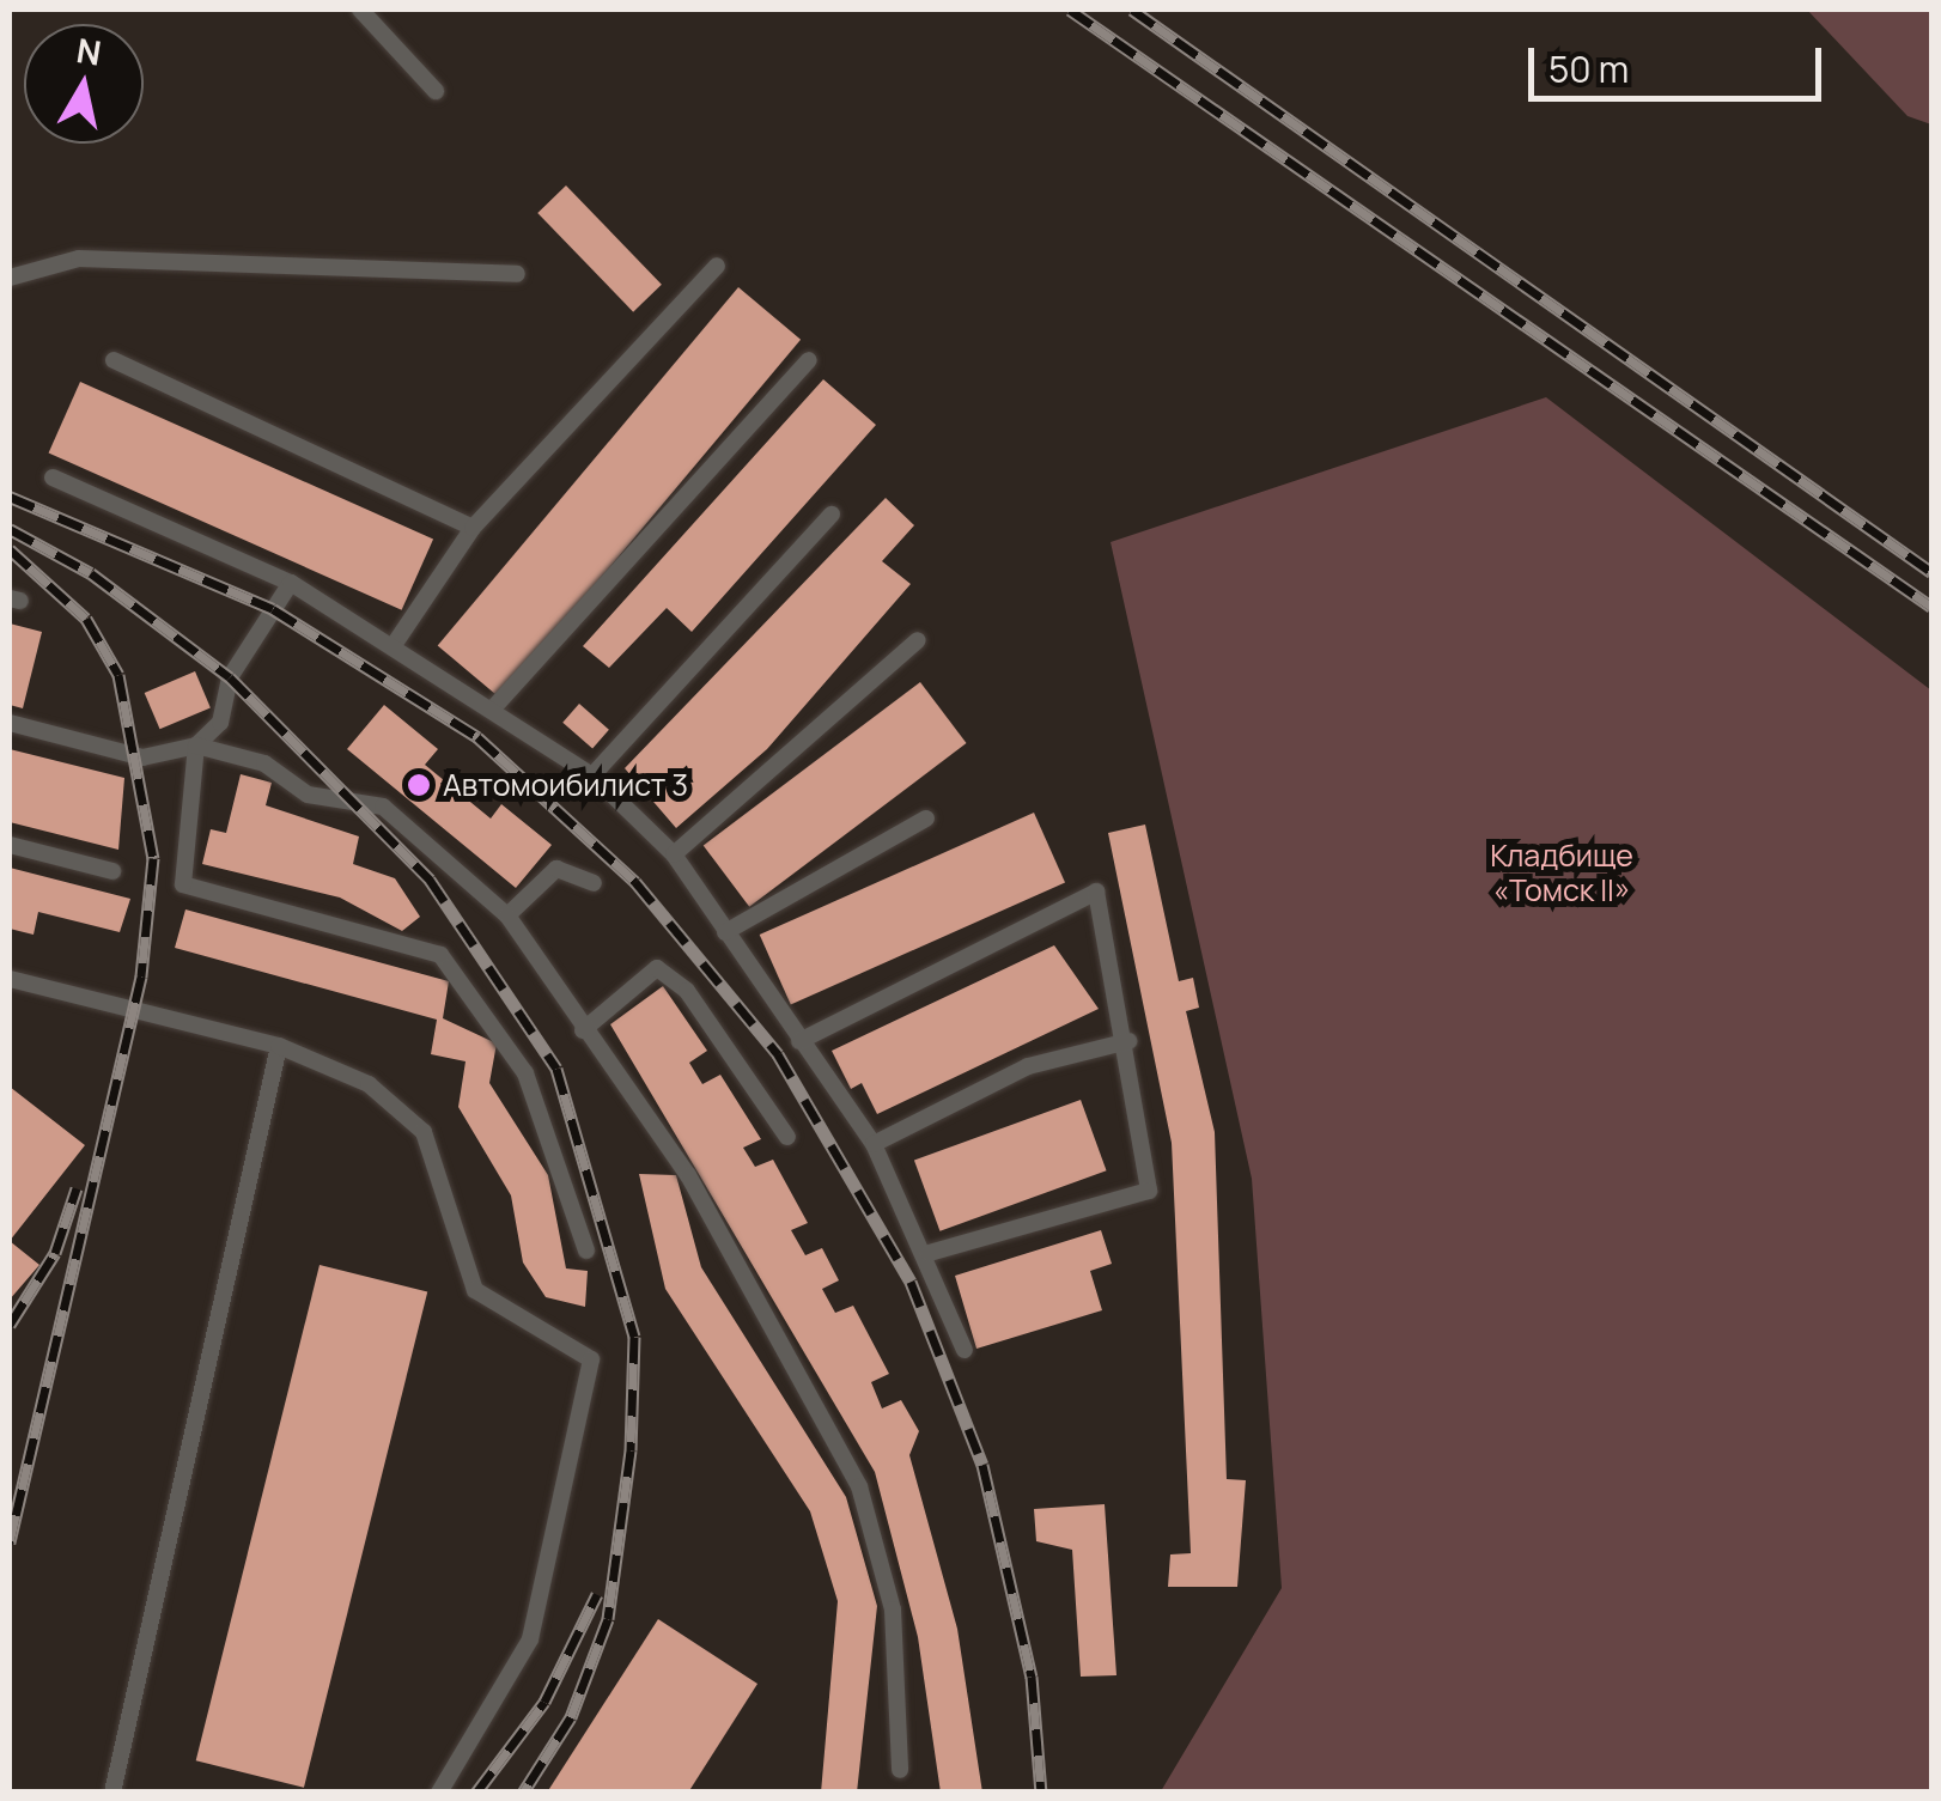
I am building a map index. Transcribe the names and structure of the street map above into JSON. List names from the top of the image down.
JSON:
{
  "parks": ["Кладбище «Томск II»"],
  "places": ["Автомоибилист 3"],
  "scale_bar": "50 m",
  "north": "top"
}
